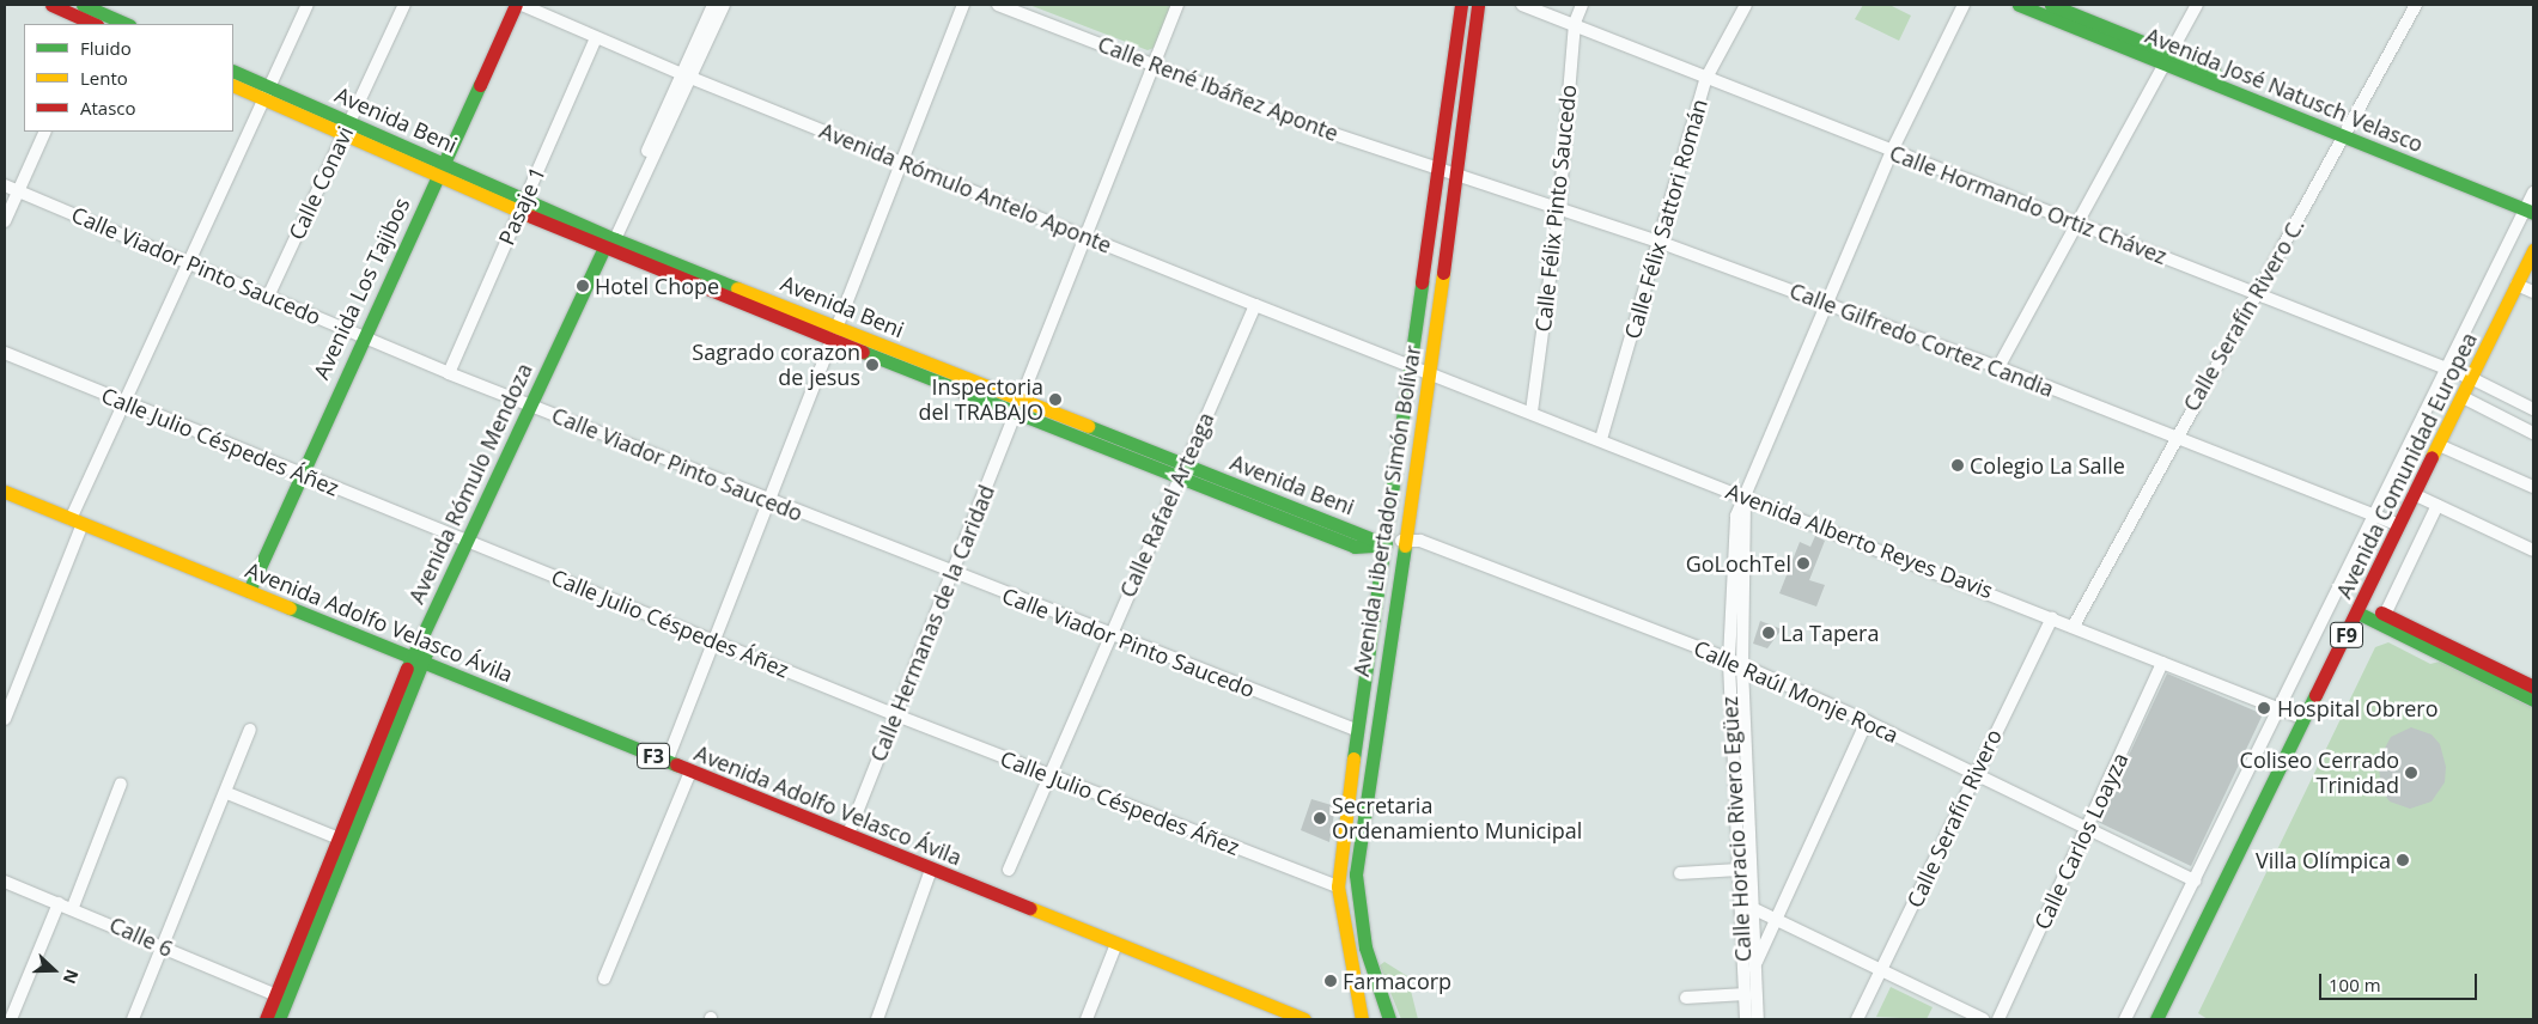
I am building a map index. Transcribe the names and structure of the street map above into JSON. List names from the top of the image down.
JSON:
{
  "streets": {
    "main road": [
      "Avenida José Natusch Velasco",
      "Avenida Beni",
      "Avenida Los Tajibos",
      "Avenida Comunidad Europea",
      "Avenida Rómulo Mendoza",
      "Avenida Libertador Simón Bolívar",
      "Avenida Adolfo Velasco Ávila",
      "F9",
      "F3"
    ],
    "street": [
      "Calle René Ibáñez Aponte",
      "Calle Conavi",
      "Avenida Rómulo Antelo Aponte",
      "Calle Hormando Ortiz Chávez",
      "Pasaje 1",
      "Calle Félix Pinto Saucedo",
      "Calle Félix Sattori Román",
      "Calle Viador Pinto Saucedo",
      "Calle Serafín Rivero C.",
      "Calle Gilfredo Cortez Candia",
      "Calle Julio Céspedes Áñez",
      "Calle Rafael Arteaga",
      "Avenida Alberto Reyes Davis",
      "Calle Hermanas de la Caridad",
      "Calle Raúl Monje Roca",
      "Calle Serafín Rivero",
      "Calle Horacio Rivero Egüez",
      "Calle Carlos Loayza",
      "Calle 6"
    ]
  },
  "crossings": [
    ["Calle René Ibáñez Aponte", "Calle Gilfredo Cortez Candia"],
    ["Calle René Ibáñez Aponte", "Avenida Libertador Simón Bolívar"],
    ["Calle René Ibáñez Aponte", "Calle Hermanas de la Caridad"],
    ["Avenida José Natusch Velasco", "Calle Serafín Rivero C."],
    ["Avenida Beni", "Calle Conavi"],
    ["Avenida Beni", "Pasaje 1"],
    ["Avenida Beni", "Avenida Los Tajibos"],
    ["Avenida Beni", "Avenida Rómulo Mendoza"],
    ["Avenida Beni", "Calle Rafael Arteaga"],
    ["Avenida Beni", "Avenida Libertador Simón Bolívar"],
    ["Avenida Beni", "Calle Hermanas de la Caridad"],
    ["Calle Conavi", "Calle Viador Pinto Saucedo"],
    ["Avenida Rómulo Antelo Aponte", "Pasaje 1"],
    ["Avenida Rómulo Antelo Aponte", "Avenida Rómulo Mendoza"],
    ["Avenida Rómulo Antelo Aponte", "Calle Rafael Arteaga"],
    ["Avenida Rómulo Antelo Aponte", "Avenida Libertador Simón Bolívar"],
    ["Avenida Rómulo Antelo Aponte", "Avenida Alberto Reyes Davis"],
    ["Avenida Rómulo Antelo Aponte", "Calle Hermanas de la Caridad"],
    ["Calle Hormando Ortiz Chávez", "Calle Félix Pinto Saucedo"],
    ["Calle Hormando Ortiz Chávez", "Calle Félix Sattori Román"],
    ["Calle Hormando Ortiz Chávez", "Calle Serafín Rivero C."],
    ["Calle Hormando Ortiz Chávez", "Avenida Comunidad Europea"],
    ["Calle Hormando Ortiz Chávez", "Calle Horacio Rivero Egüez"],
    ["Pasaje 1", "Calle Viador Pinto Saucedo"],
    ["Calle Félix Pinto Saucedo", "Calle Gilfredo Cortez Candia"],
    ["Calle Félix Pinto Saucedo", "Avenida Alberto Reyes Davis"],
    ["Calle Félix Sattori Román", "Calle Gilfredo Cortez Candia"],
    ["Calle Félix Sattori Román", "Avenida Alberto Reyes Davis"],
    ["Calle Viador Pinto Saucedo", "Avenida Los Tajibos"],
    ["Calle Viador Pinto Saucedo", "Avenida Rómulo Mendoza"],
    ["Calle Viador Pinto Saucedo", "Calle Rafael Arteaga"],
    ["Calle Viador Pinto Saucedo", "Avenida Libertador Simón Bolívar"],
    ["Calle Viador Pinto Saucedo", "Calle Hermanas de la Caridad"],
    ["Avenida Los Tajibos", "Calle Julio Céspedes Áñez"],
    ["Avenida Los Tajibos", "Avenida Adolfo Velasco Ávila"],
    ["Calle Serafín Rivero C.", "Calle Gilfredo Cortez Candia"],
    ["Calle Serafín Rivero C.", "Avenida Alberto Reyes Davis"],
    ["Calle Gilfredo Cortez Candia", "Avenida Comunidad Europea"],
    ["Calle Gilfredo Cortez Candia", "Avenida Libertador Simón Bolívar"],
    ["Calle Gilfredo Cortez Candia", "Calle Horacio Rivero Egüez"],
    ["Calle Julio Céspedes Áñez", "Avenida Rómulo Mendoza"],
    ["Calle Julio Céspedes Áñez", "Calle Rafael Arteaga"],
    ["Calle Julio Céspedes Áñez", "Avenida Libertador Simón Bolívar"],
    ["Calle Julio Céspedes Áñez", "Calle Hermanas de la Caridad"],
    ["Avenida Comunidad Europea", "Avenida Alberto Reyes Davis"],
    ["Avenida Rómulo Mendoza", "Avenida Adolfo Velasco Ávila"],
    ["Avenida Rómulo Mendoza", "Calle 6"],
    ["Avenida Libertador Simón Bolívar", "Avenida Alberto Reyes Davis"],
    ["Avenida Libertador Simón Bolívar", "Calle Raúl Monje Roca"],
    ["Avenida Alberto Reyes Davis", "Calle Serafín Rivero"],
    ["Avenida Alberto Reyes Davis", "Calle Horacio Rivero Egüez"],
    ["Avenida Alberto Reyes Davis", "Calle Carlos Loayza"],
    ["Avenida Adolfo Velasco Ávila", "Calle Hermanas de la Caridad"],
    ["Calle Raúl Monje Roca", "Calle Serafín Rivero"],
    ["Calle Raúl Monje Roca", "Calle Horacio Rivero Egüez"],
    ["Calle Raúl Monje Roca", "Calle Carlos Loayza"]
  ],
  "places": [
    "Hotel Chope",
    "Sagrado corazon de jesus",
    "Inspectoria del TRABAJO",
    "Colegio La Salle",
    "GoLochTel",
    "La Tapera",
    "Hospital Obrero",
    "Coliseo Cerrado Trinidad",
    "Secretaria Ordenamiento Municipal",
    "Villa Olímpica",
    "Farmacorp"
  ],
  "legend": ["Fluido", "Lento", "Atasco"],
  "scale_bar": "100 m",
  "north": "right"
}
